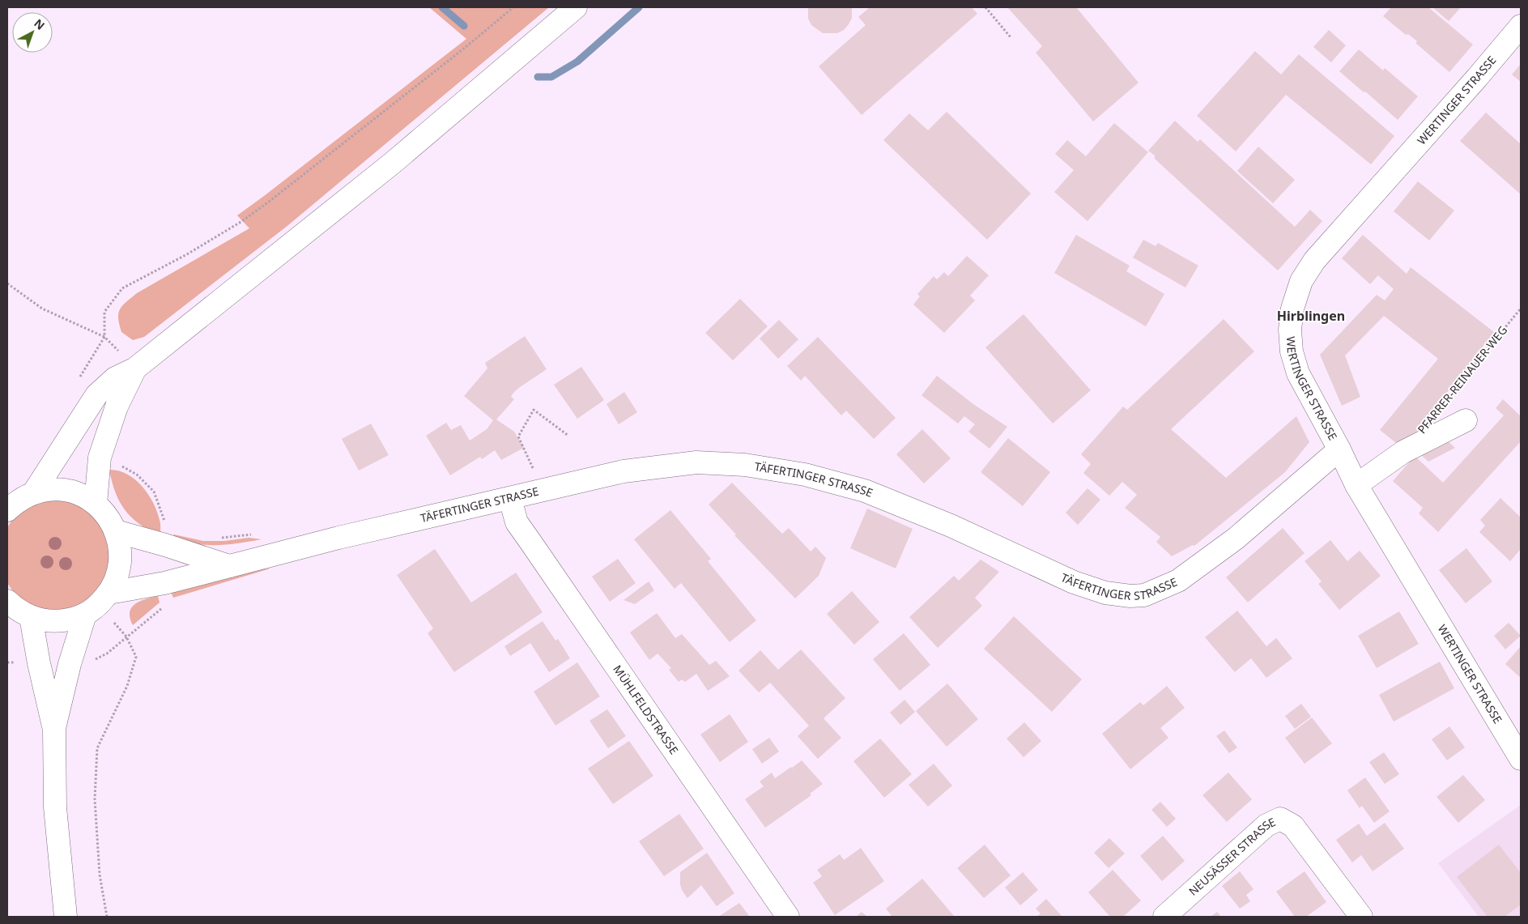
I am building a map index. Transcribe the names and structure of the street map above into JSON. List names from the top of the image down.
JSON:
{
  "streets": {
    "street": [
      "WERTINGER STRASSE",
      "PFARRER-REINAUER-WEG",
      "TÄFERTINGER STRASSE",
      "MÜHLFELDSTRASSE",
      "NEUSÄSSER STRASSE"
    ]
  },
  "crossings": [
    ["WERTINGER STRASSE", "PFARRER-REINAUER-WEG"],
    ["WERTINGER STRASSE", "TÄFERTINGER STRASSE"],
    ["TÄFERTINGER STRASSE", "MÜHLFELDSTRASSE"]
  ],
  "districts": ["Hirblingen"],
  "north": "top right"
}
